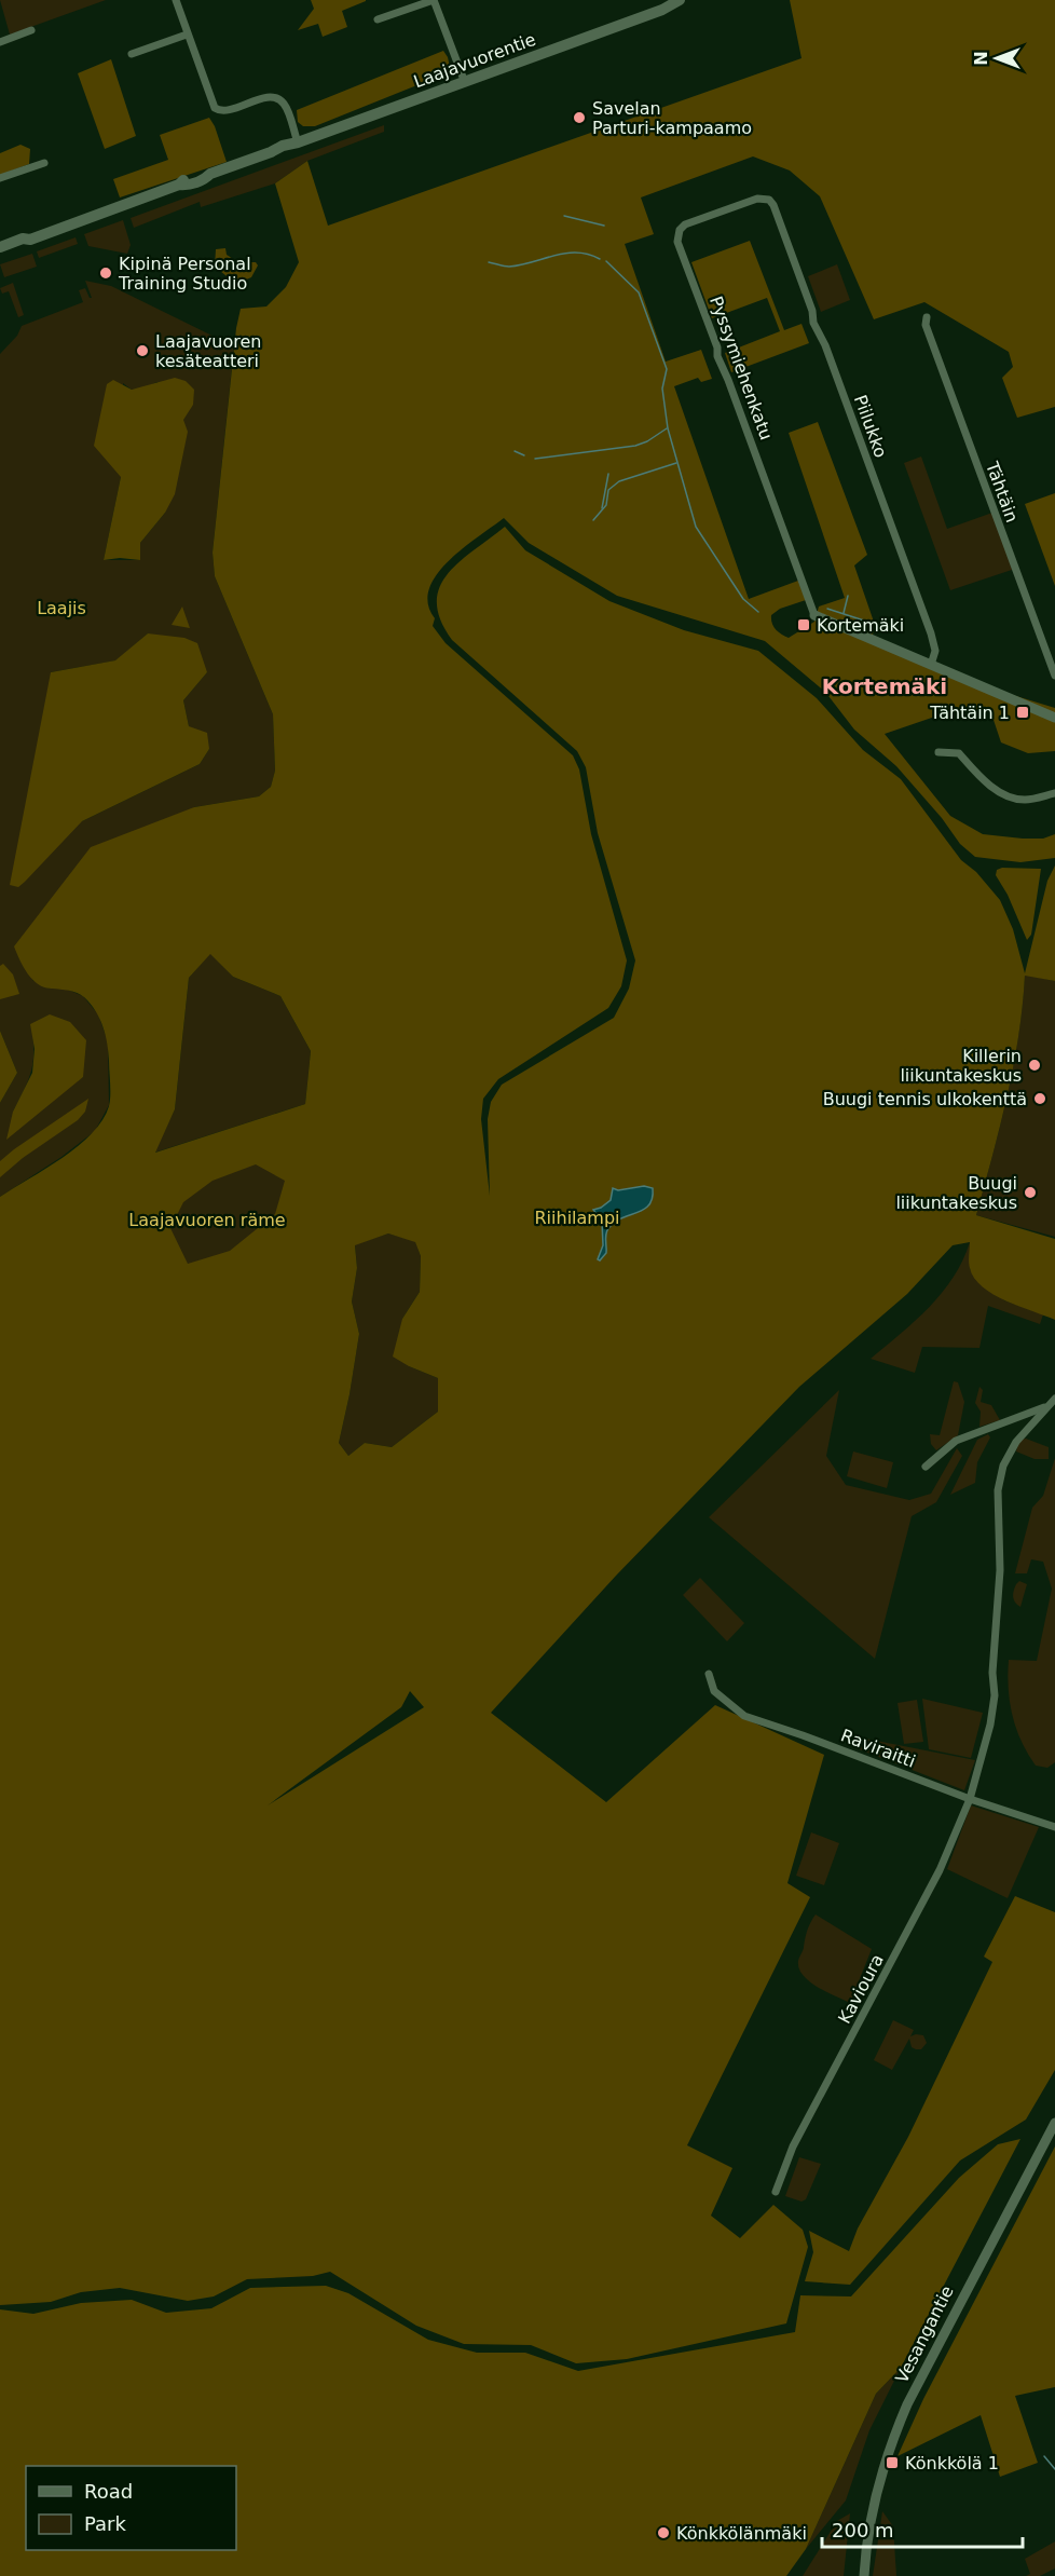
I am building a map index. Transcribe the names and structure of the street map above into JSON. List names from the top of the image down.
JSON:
{
  "streets": {
    "main road": ["Laajavuorentie"],
    "street": [
      "Pyssymiehenkatu",
      "Piilukko",
      "Tähtäin",
      "Raviraitti",
      "Kavioura",
      "Vesangantie"
    ]
  },
  "crossings": [
    ["Pyssymiehenkatu", "Piilukko"],
    ["Raviraitti", "Kavioura"]
  ],
  "districts": ["Kortemäki"],
  "parks": ["Laajis", "Riihilampi", "Laajavuoren räme"],
  "places": {
    "other": [
      "Savelan Parturi-kampaamo",
      "Kipinä Personal Training Studio",
      "Laajavuoren kesäteatteri",
      "Killerin liikuntakeskus",
      "Buugi tennis ulkokenttä",
      "Buugi liikuntakeskus",
      "Könkkölänmäki"
    ],
    "transit": ["Kortemäki", "Tähtäin 1", "Könkkölä 1"]
  },
  "legend": ["Road", "Park"],
  "scale_bar": "200 m",
  "north": "left"
}
